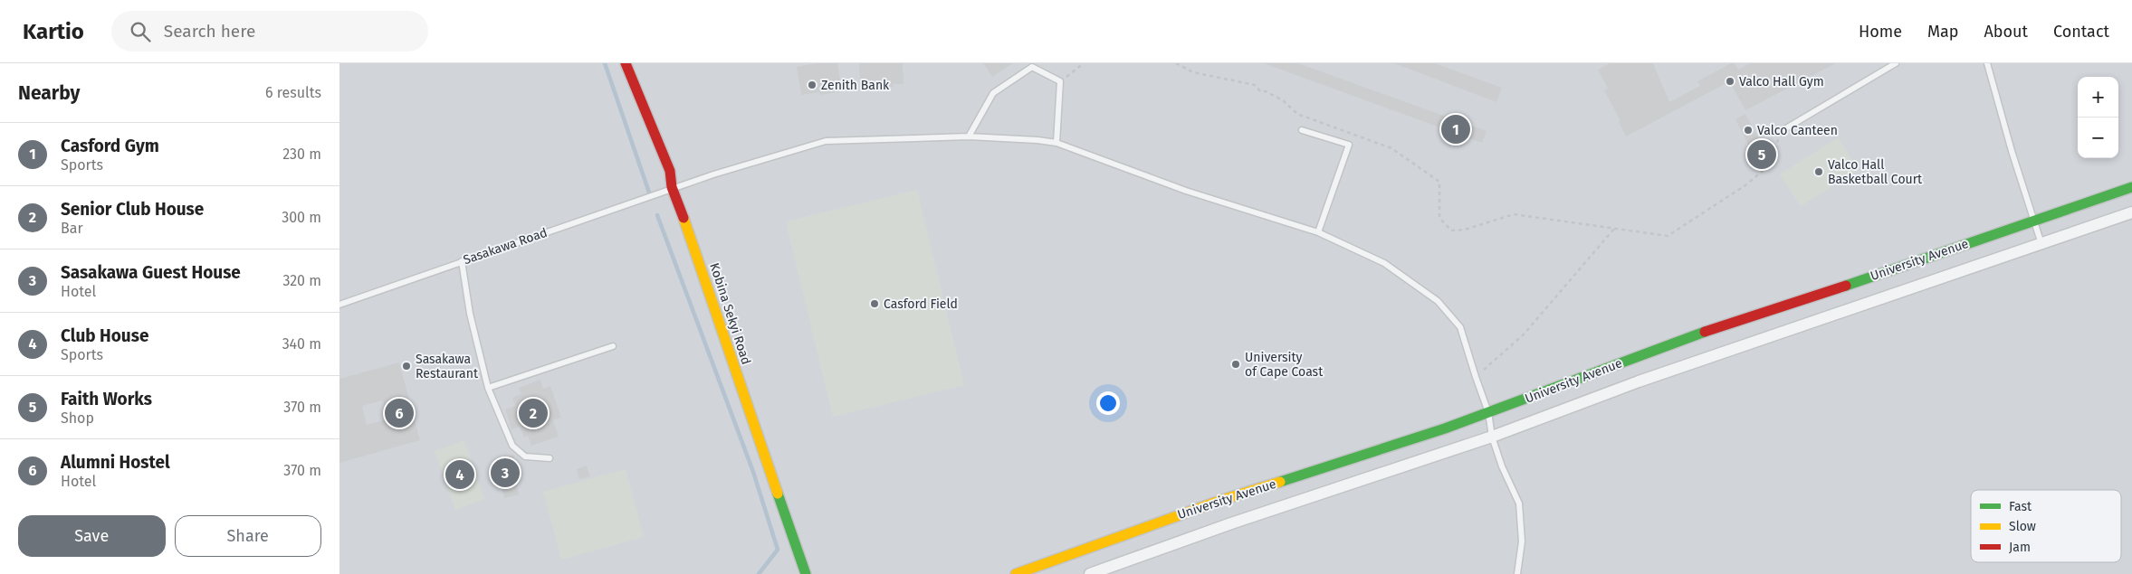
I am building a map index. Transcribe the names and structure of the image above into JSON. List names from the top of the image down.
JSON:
{
  "streets": {
    "street": ["University Avenue", "Kobina Sekyi Road"],
    "lane": ["Sasakawa Road"]
  },
  "crossings": [
    ["Sasakawa Road", "University Avenue"],
    ["Sasakawa Road", "Kobina Sekyi Road"]
  ],
  "places": [
    "Valco Hall Gym",
    "Zenith Bank",
    "Valco Canteen",
    "Valco Hall Basketball Court",
    "Casford Field",
    "University of Cape Coast",
    "Sasakawa Restaurant"
  ],
  "legend": ["Fast", "Slow", "Jam"],
  "page": {
    "header": "Kartio",
    "search": "Search here",
    "nav": [
      "Home",
      "Map",
      "About",
      "Contact"
    ],
    "heading": ["Nearby", "6 results"],
    "map_buttons": ["+", "−"],
    "pins": [
      "1",
      "5",
      "2",
      "6",
      "3",
      "4"
    ],
    "list": [
      {
        "mark": "1",
        "name": "Casford Gym",
        "note": "Sports",
        "value": "230 m"
      },
      {
        "mark": "2",
        "name": "Senior Club House",
        "note": "Bar",
        "value": "300 m"
      },
      {
        "mark": "3",
        "name": "Sasakawa Guest House",
        "note": "Hotel",
        "value": "320 m"
      },
      {
        "mark": "4",
        "name": "Club House",
        "note": "Sports",
        "value": "340 m"
      },
      {
        "mark": "5",
        "name": "Faith Works",
        "note": "Shop",
        "value": "370 m"
      },
      {
        "mark": "6",
        "name": "Alumni Hostel",
        "note": "Hotel",
        "value": "370 m"
      }
    ],
    "buttons": ["Save", "Share"]
  }
}
